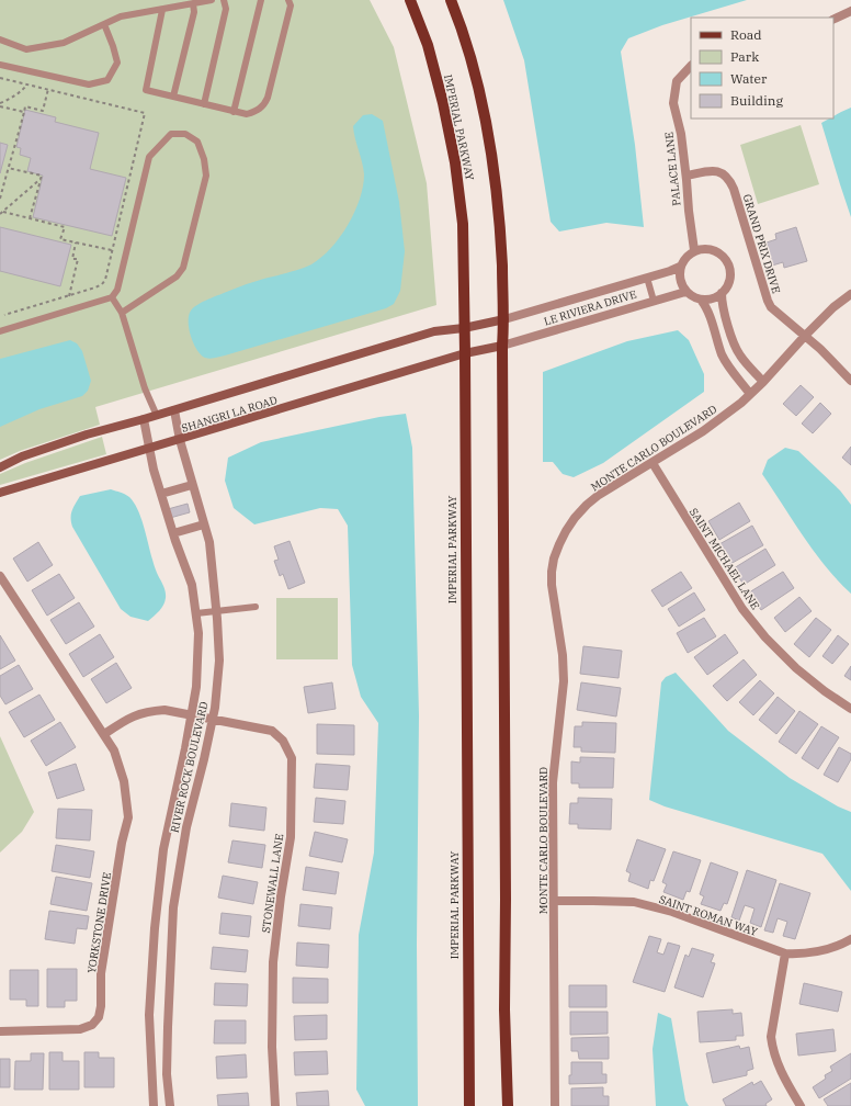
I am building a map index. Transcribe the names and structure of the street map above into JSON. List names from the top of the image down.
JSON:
{
  "streets": {
    "main road": ["IMPERIAL PARKWAY"],
    "street": [
      "PALACE LANE",
      "GRAND PRIX DRIVE",
      "LE RIVIERA DRIVE",
      "SHANGRI LA ROAD",
      "MONTE CARLO BOULEVARD",
      "SAINT MICHAEL LANE",
      "RIVER ROCK BOULEVARD",
      "STONEWALL LANE",
      "SAINT ROMAN WAY",
      "YORKSTONE DRIVE"
    ]
  },
  "crossings": [
    ["IMPERIAL PARKWAY", "SHANGRI LA ROAD"],
    ["PALACE LANE", "GRAND PRIX DRIVE"],
    ["PALACE LANE", "LE RIVIERA DRIVE"],
    ["GRAND PRIX DRIVE", "MONTE CARLO BOULEVARD"],
    ["LE RIVIERA DRIVE", "SHANGRI LA ROAD"],
    ["SHANGRI LA ROAD", "RIVER ROCK BOULEVARD"],
    ["MONTE CARLO BOULEVARD", "SAINT MICHAEL LANE"],
    ["MONTE CARLO BOULEVARD", "SAINT ROMAN WAY"],
    ["RIVER ROCK BOULEVARD", "STONEWALL LANE"]
  ],
  "legend": [
    "Road",
    "Park",
    "Water",
    "Building"
  ]
}
